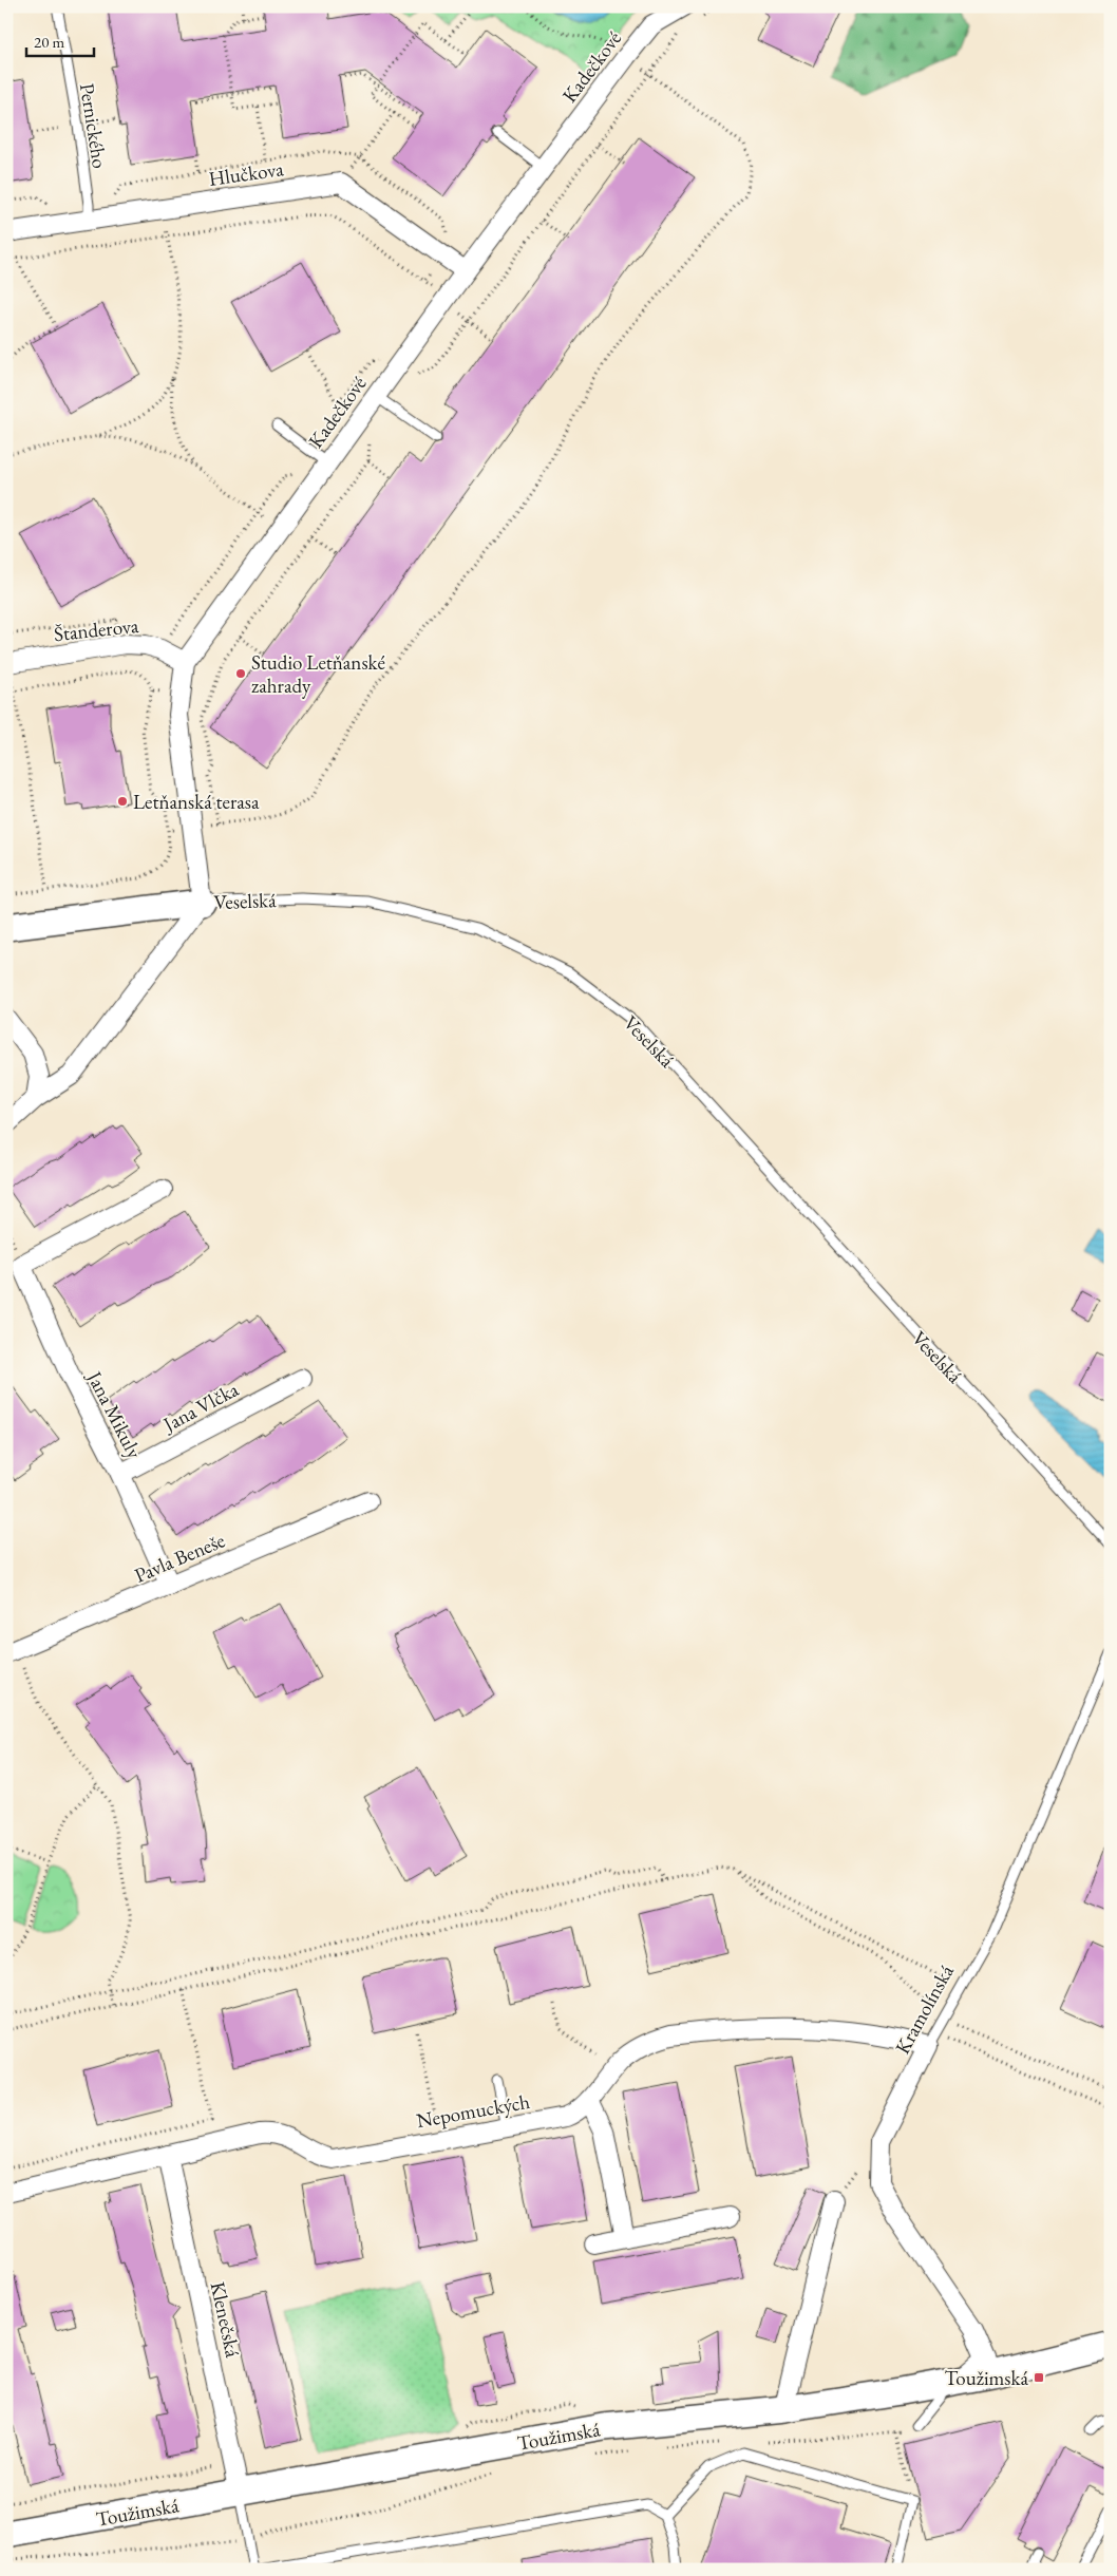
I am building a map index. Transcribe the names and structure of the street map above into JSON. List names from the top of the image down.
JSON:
{
  "streets": {
    "street": [
      "Kadečkové",
      "Hlučkova",
      "Štanderova",
      "Veselská",
      "Jana Vlčka",
      "Jana Mikuly",
      "Pavla Beneše",
      "Kramolínská",
      "Nepomuckých",
      "Klenečská",
      "Toužimská"
    ],
    "lane": ["Pernického"]
  },
  "crossings": [
    ["Kadečkové", "Štanderova"],
    ["Kadečkové", "Veselská"],
    ["Pernického", "Hlučkova"],
    ["Jana Vlčka", "Jana Mikuly"],
    ["Jana Mikuly", "Pavla Beneše"],
    ["Kramolínská", "Nepomuckých"],
    ["Kramolínská", "Toužimská"],
    ["Nepomuckých", "Klenečská"],
    ["Klenečská", "Toužimská"]
  ],
  "places": {
    "other": ["Studio Letňanské zahrady", "Letňanská terasa"],
    "transit": ["Toužimská"]
  },
  "scale_bar": "20 m"
}
